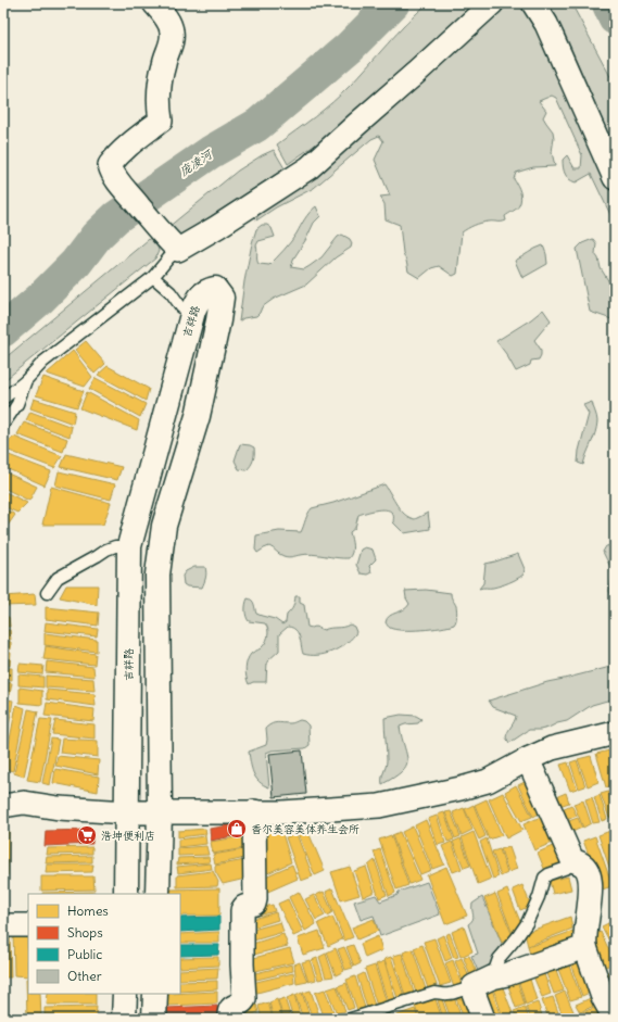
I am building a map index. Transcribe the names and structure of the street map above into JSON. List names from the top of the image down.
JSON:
{
  "streets": {
    "main road": ["吉祥路"]
  },
  "water": ["庞凌河"],
  "places": {
    "shop": ["香尔美容美体养生会所"],
    "supermarket": ["浩坤便利店"]
  },
  "legend": [
    "Homes",
    "Shops",
    "Public",
    "Other"
  ]
}
